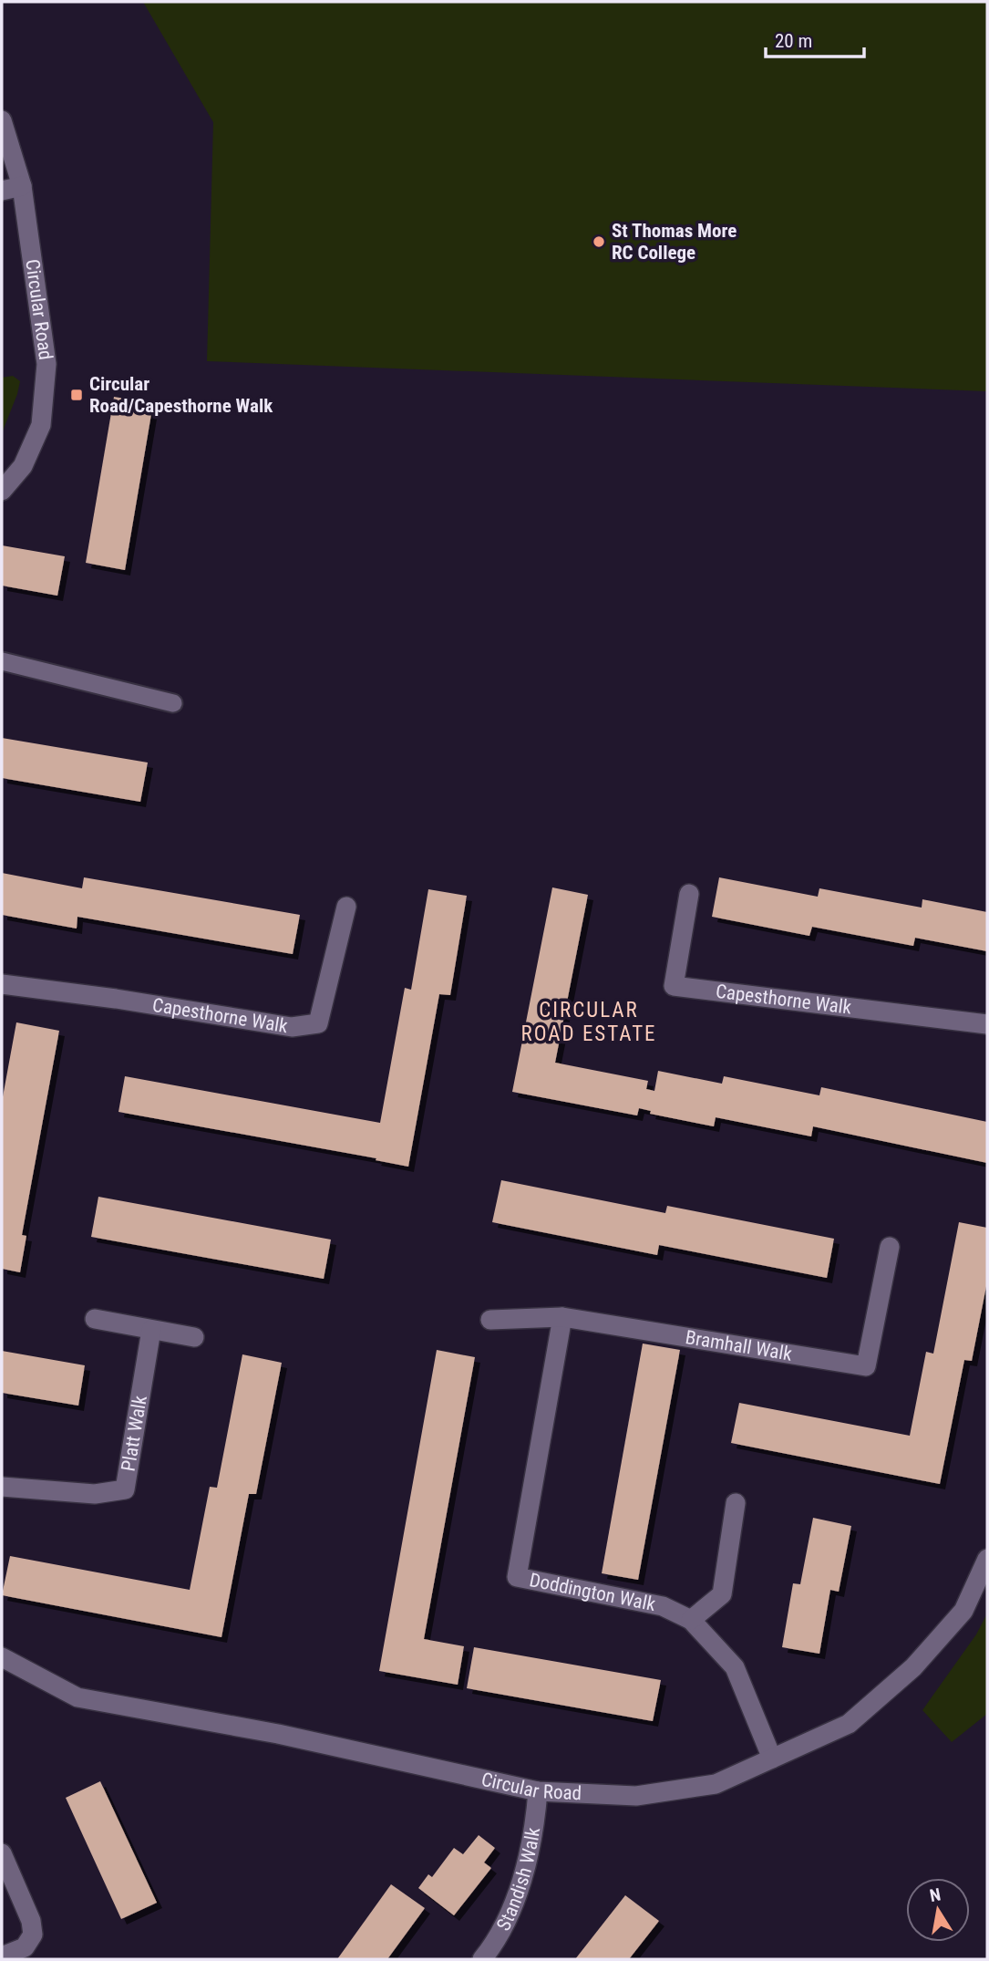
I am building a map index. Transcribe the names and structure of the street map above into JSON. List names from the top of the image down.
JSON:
{
  "streets": {
    "street": [
      "Circular Road",
      "Capesthorne Walk",
      "Bramhall Walk",
      "Platt Walk",
      "Doddington Walk",
      "Standish Walk"
    ]
  },
  "crossings": [
    ["Circular Road", "Doddington Walk"],
    ["Circular Road", "Standish Walk"],
    ["Bramhall Walk", "Doddington Walk"]
  ],
  "districts": ["CIRCULAR ROAD ESTATE"],
  "places": {
    "other": ["St Thomas More RC College"],
    "transit": ["Circular Road/Capesthorne Walk"]
  },
  "scale_bar": "20 m",
  "north": "top"
}
